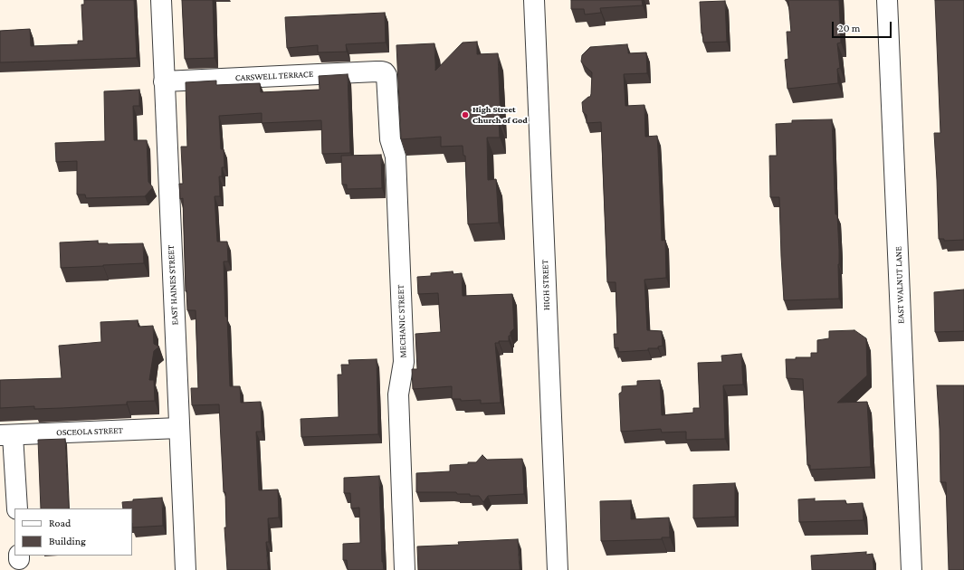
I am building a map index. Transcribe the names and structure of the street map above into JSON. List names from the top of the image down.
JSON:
{
  "streets": {
    "street": [
      "CARSWELL TERRACE",
      "EAST HAINES STREET",
      "HIGH STREET",
      "EAST WALNUT LANE",
      "MECHANIC STREET",
      "OSCEOLA STREET"
    ]
  },
  "crossings": [
    ["CARSWELL TERRACE", "EAST HAINES STREET"],
    ["CARSWELL TERRACE", "MECHANIC STREET"],
    ["EAST HAINES STREET", "OSCEOLA STREET"]
  ],
  "places": ["High Street Church of God"],
  "legend": ["Road", "Building"],
  "scale_bar": "20 m"
}
